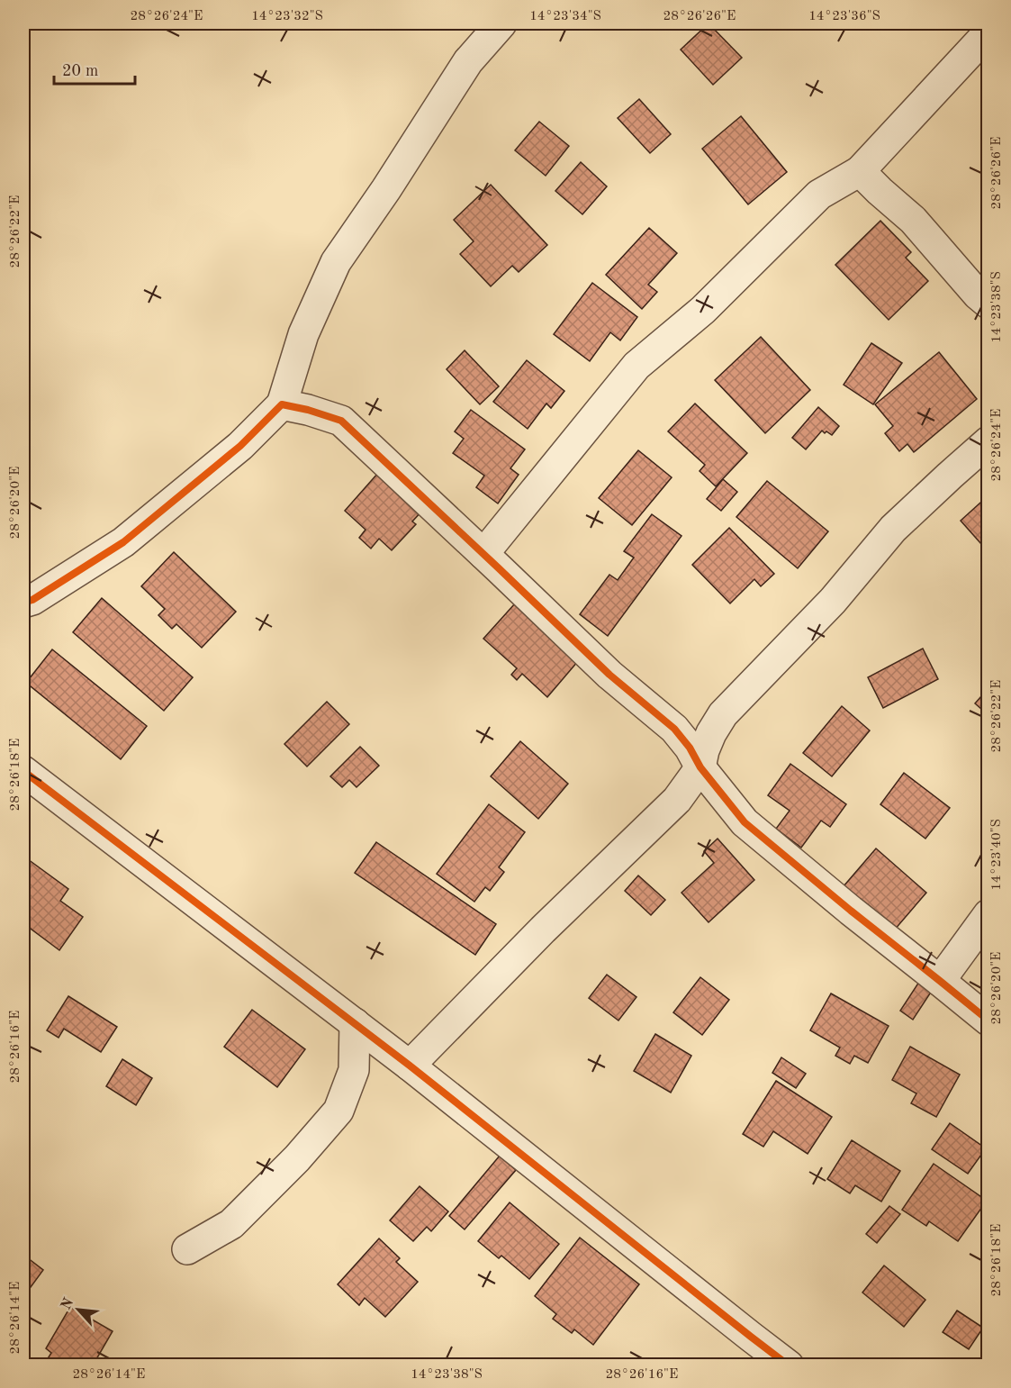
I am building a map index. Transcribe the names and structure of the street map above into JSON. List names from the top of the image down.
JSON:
{
  "scale_bar": "20 m",
  "north": "top left",
  "coordinates": [
    "28°26'24\"E",
    "14°23'32\"S",
    "14°23'34\"S",
    "28°26'26\"E",
    "14°23'36\"S",
    "28°26'22\"E",
    "14°23'38\"S",
    "28°26'20\"E",
    "28°26'18\"E",
    "14°23'40\"S",
    "28°26'16\"E",
    "28°26'14\"E"
  ]
}
